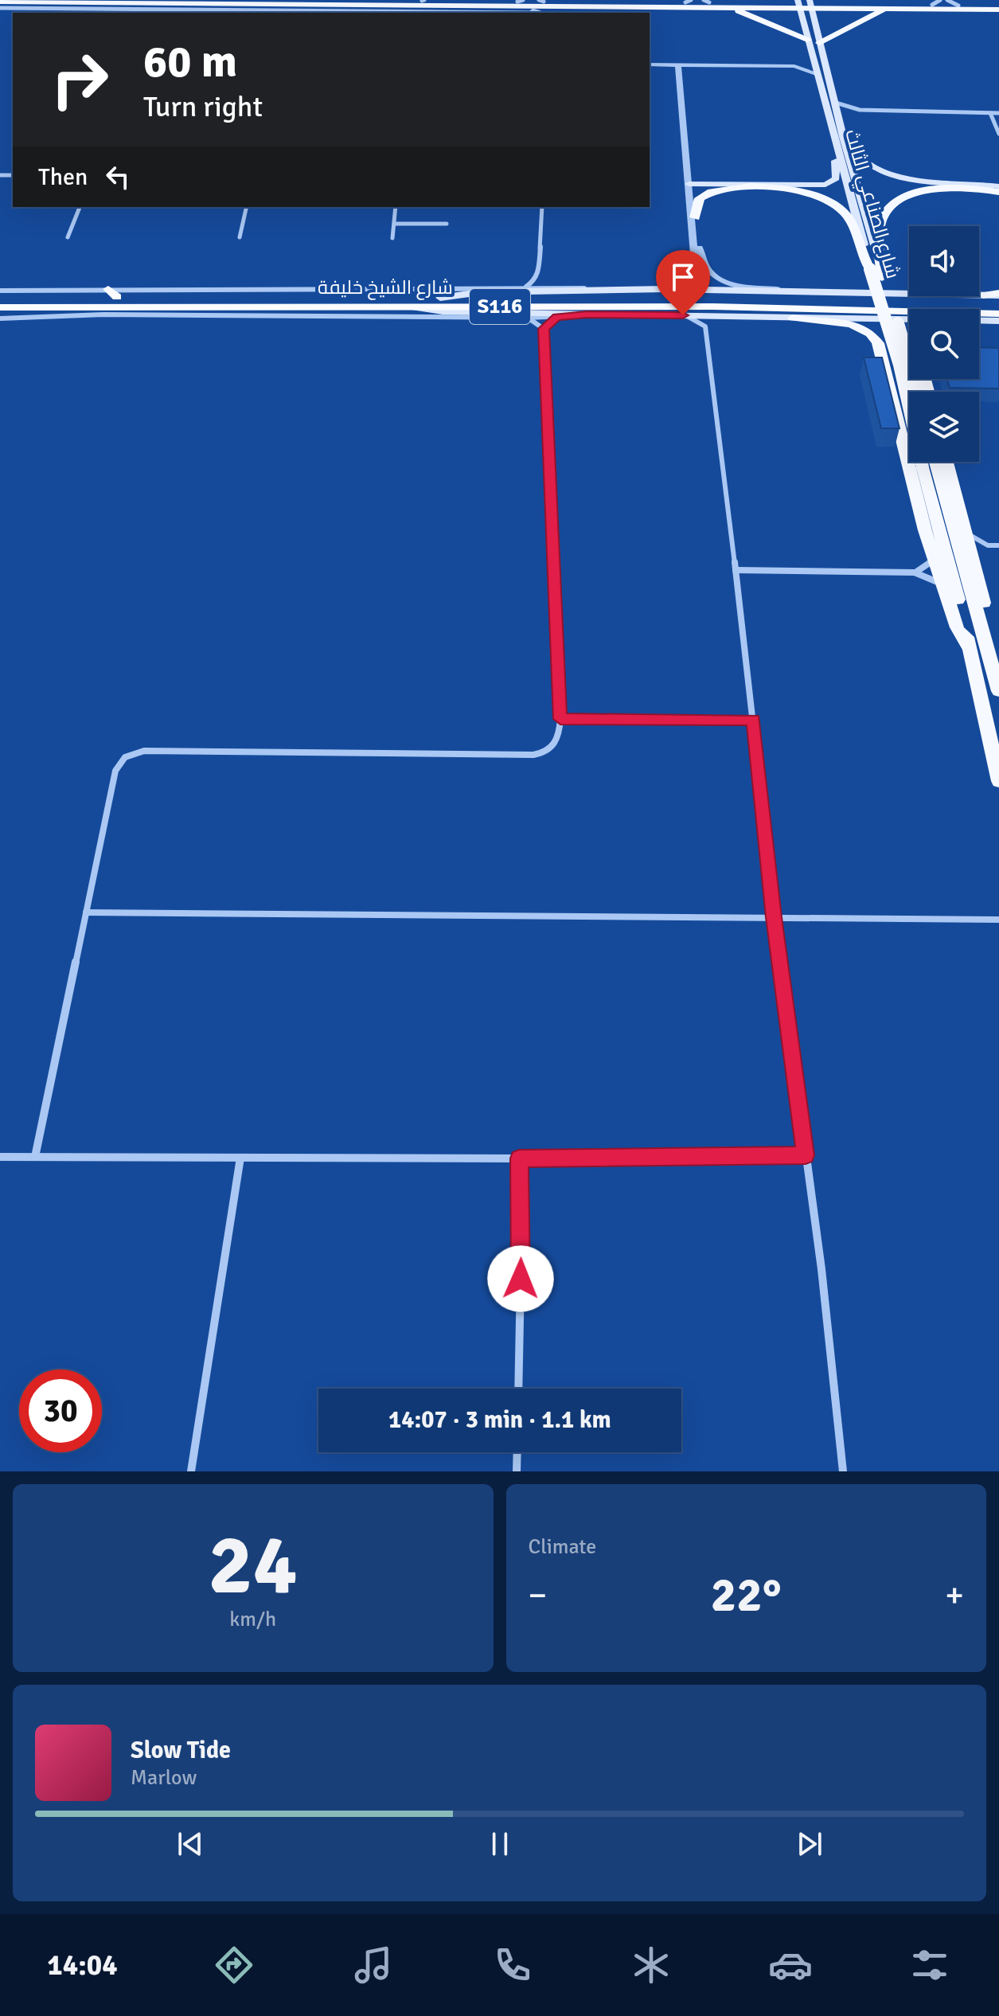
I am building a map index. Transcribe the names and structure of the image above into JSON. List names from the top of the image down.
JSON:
{
  "streets": {
    "highway": ["شارع الشيخ خليفة", "S116"],
    "main road": ["شارع الصناعي الثالث"]
  },
  "page": {
    "turn": ["60 m", "Turn right"],
    "then": "Then",
    "limit": "30",
    "trip": "14:07 · 3 min · 1.1 km",
    "tile": [
      ["24", "km/h"],
      "Climate"
    ],
    "heat": ["−", "22°", "+"],
    "song": ["Slow Tide", "Marlow"],
    "tabs": "14:04"
  }
}
